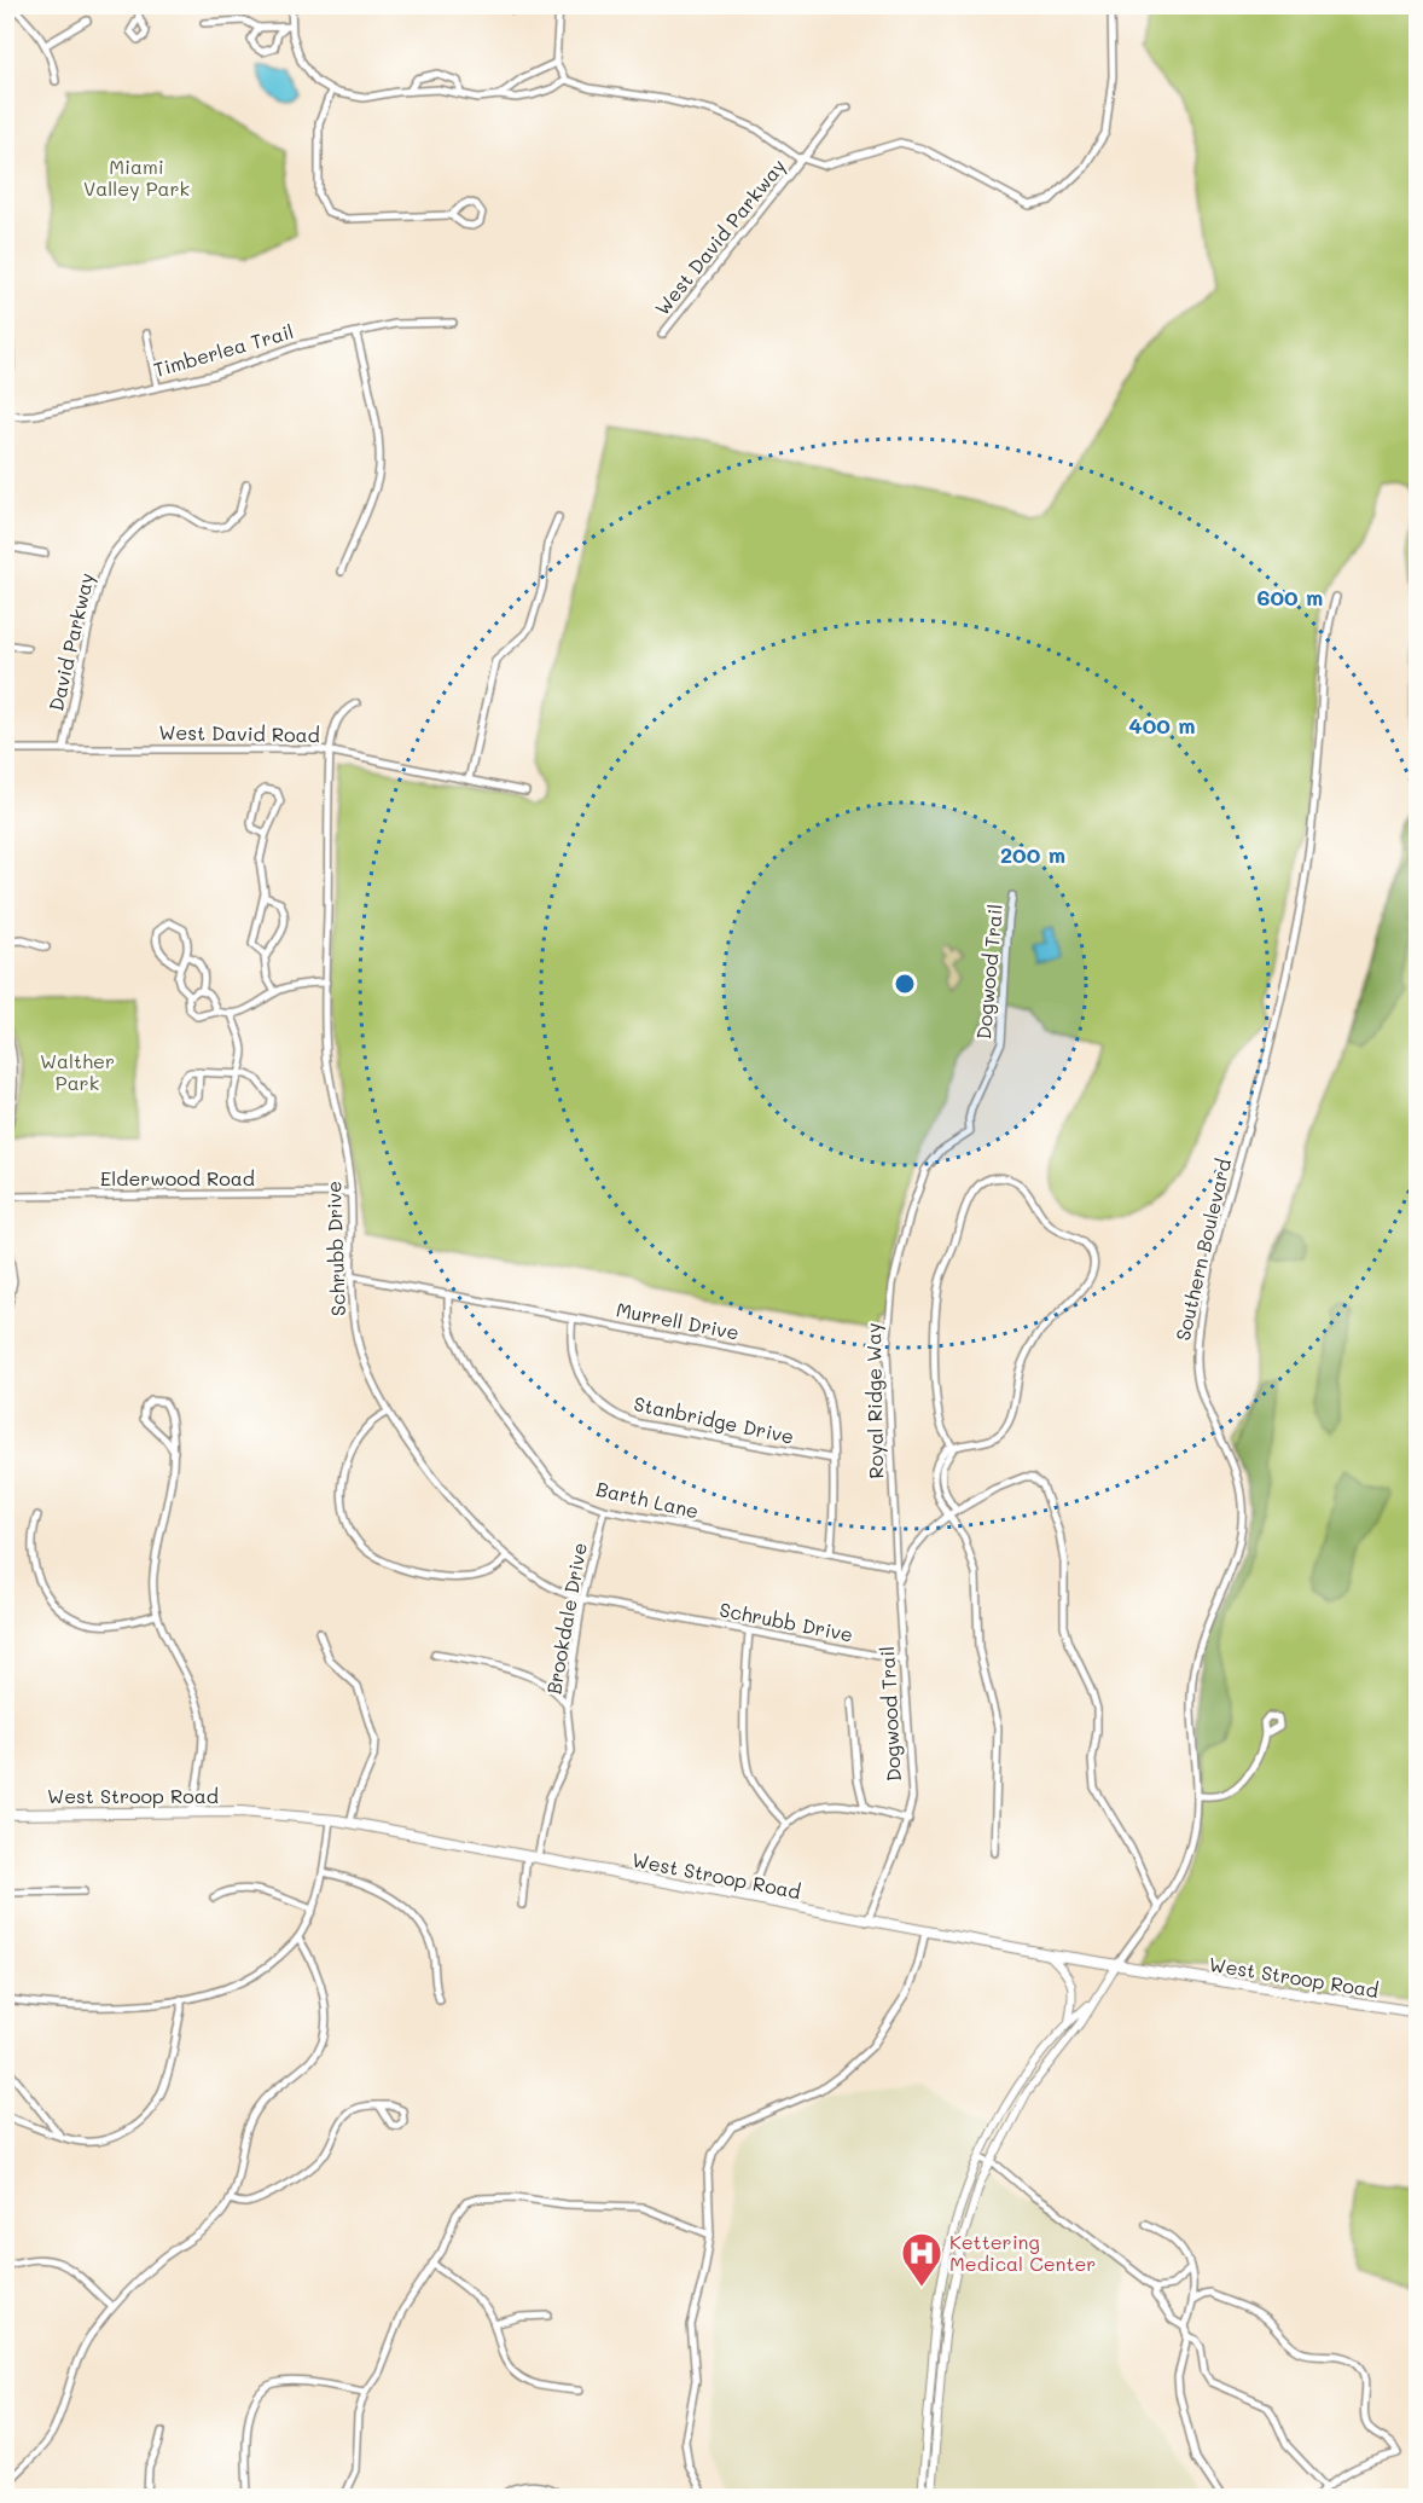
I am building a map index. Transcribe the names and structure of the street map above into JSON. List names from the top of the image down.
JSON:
{
  "streets": {
    "main road": ["West Stroop Road"],
    "street": [
      "West David Parkway",
      "Timberlea Trail",
      "David Parkway",
      "West David Road",
      "Dogwood Trail",
      "Elderwood Road",
      "Schrubb Drive",
      "Southern Boulevard",
      "Murrell Drive",
      "Royal Ridge Way",
      "Stanbridge Drive",
      "Barth Lane",
      "Brookdale Drive"
    ]
  },
  "crossings": [
    ["David Parkway", "West David Road"],
    ["West David Road", "Schrubb Drive"],
    ["Dogwood Trail", "Schrubb Drive"],
    ["Dogwood Trail", "Southern Boulevard"],
    ["Dogwood Trail", "Royal Ridge Way"],
    ["Dogwood Trail", "West Stroop Road"],
    ["Elderwood Road", "Schrubb Drive"],
    ["Schrubb Drive", "Murrell Drive"],
    ["Schrubb Drive", "Brookdale Drive"],
    ["Southern Boulevard", "West Stroop Road"],
    ["Murrell Drive", "Stanbridge Drive"],
    ["Murrell Drive", "Barth Lane"],
    ["Royal Ridge Way", "Barth Lane"],
    ["Barth Lane", "Brookdale Drive"],
    ["Brookdale Drive", "West Stroop Road"]
  ],
  "parks": ["Miami Valley Park", "Walther Park"],
  "places": {
    "hospital": ["Kettering Medical Center"]
  },
  "rings": ["600 m", "400 m", "200 m"]
}
